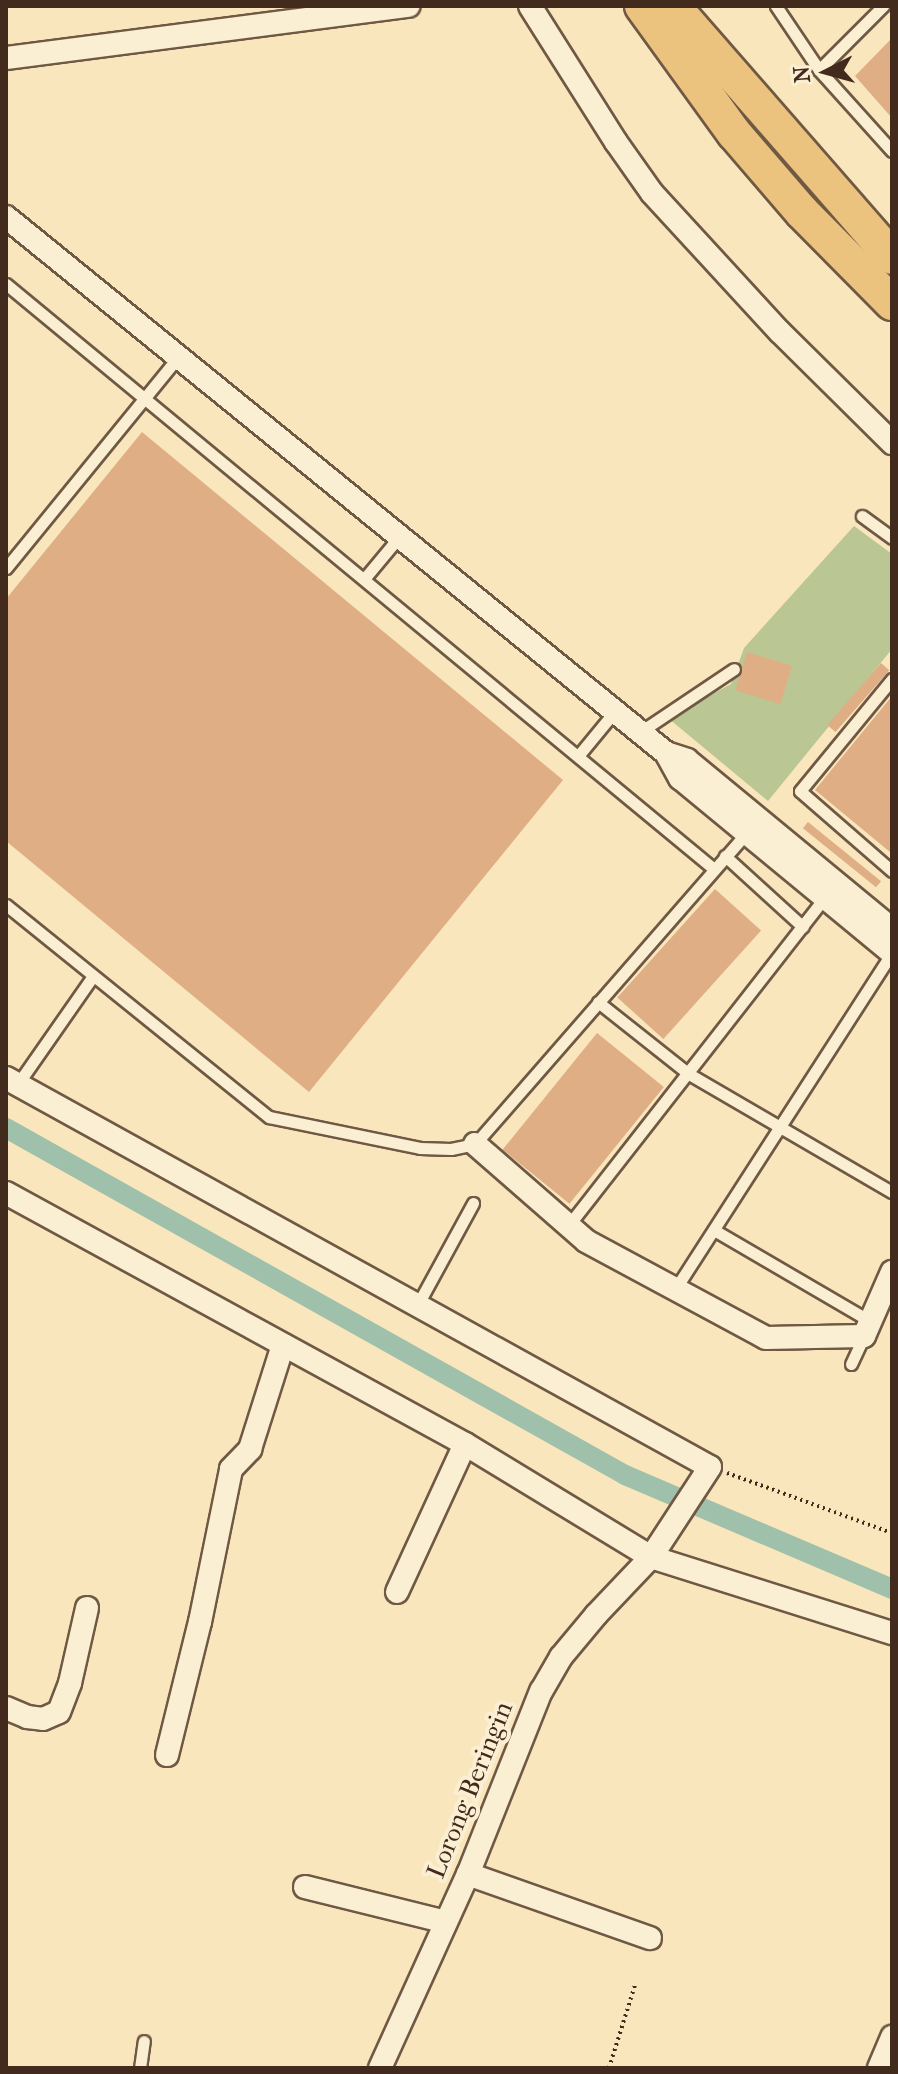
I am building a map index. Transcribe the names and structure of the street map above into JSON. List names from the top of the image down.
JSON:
{
  "streets": {
    "street": ["Lorong Beringin"]
  },
  "north": "left"
}
